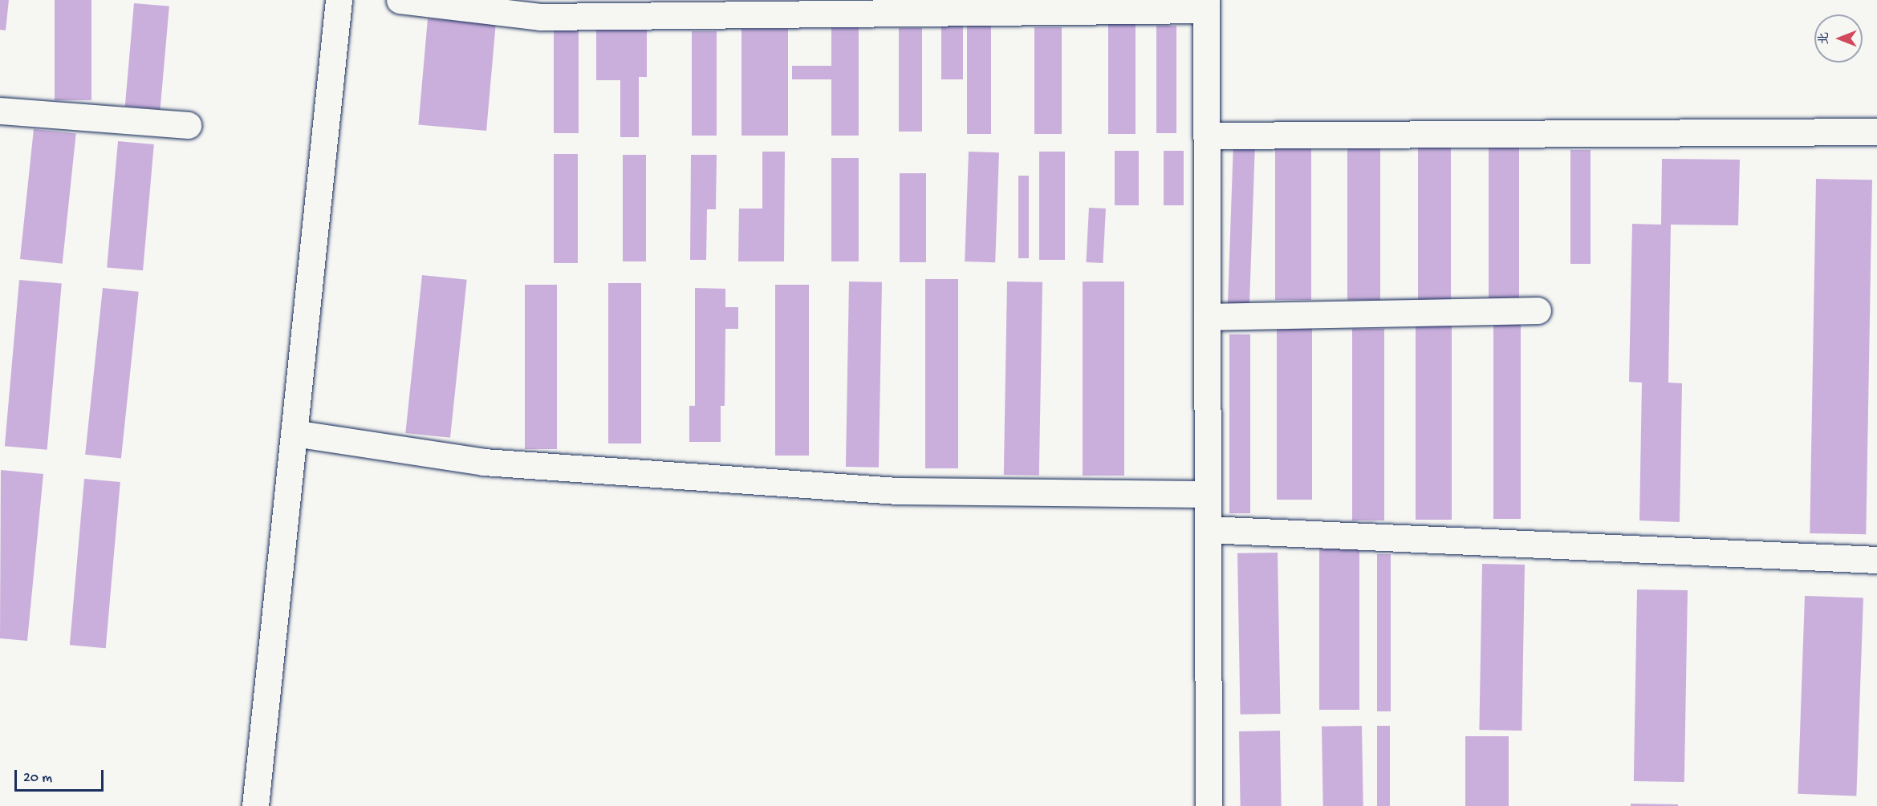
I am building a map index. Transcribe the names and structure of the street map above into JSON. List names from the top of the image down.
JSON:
{
  "scale_bar": "20 m",
  "north": "left"
}
